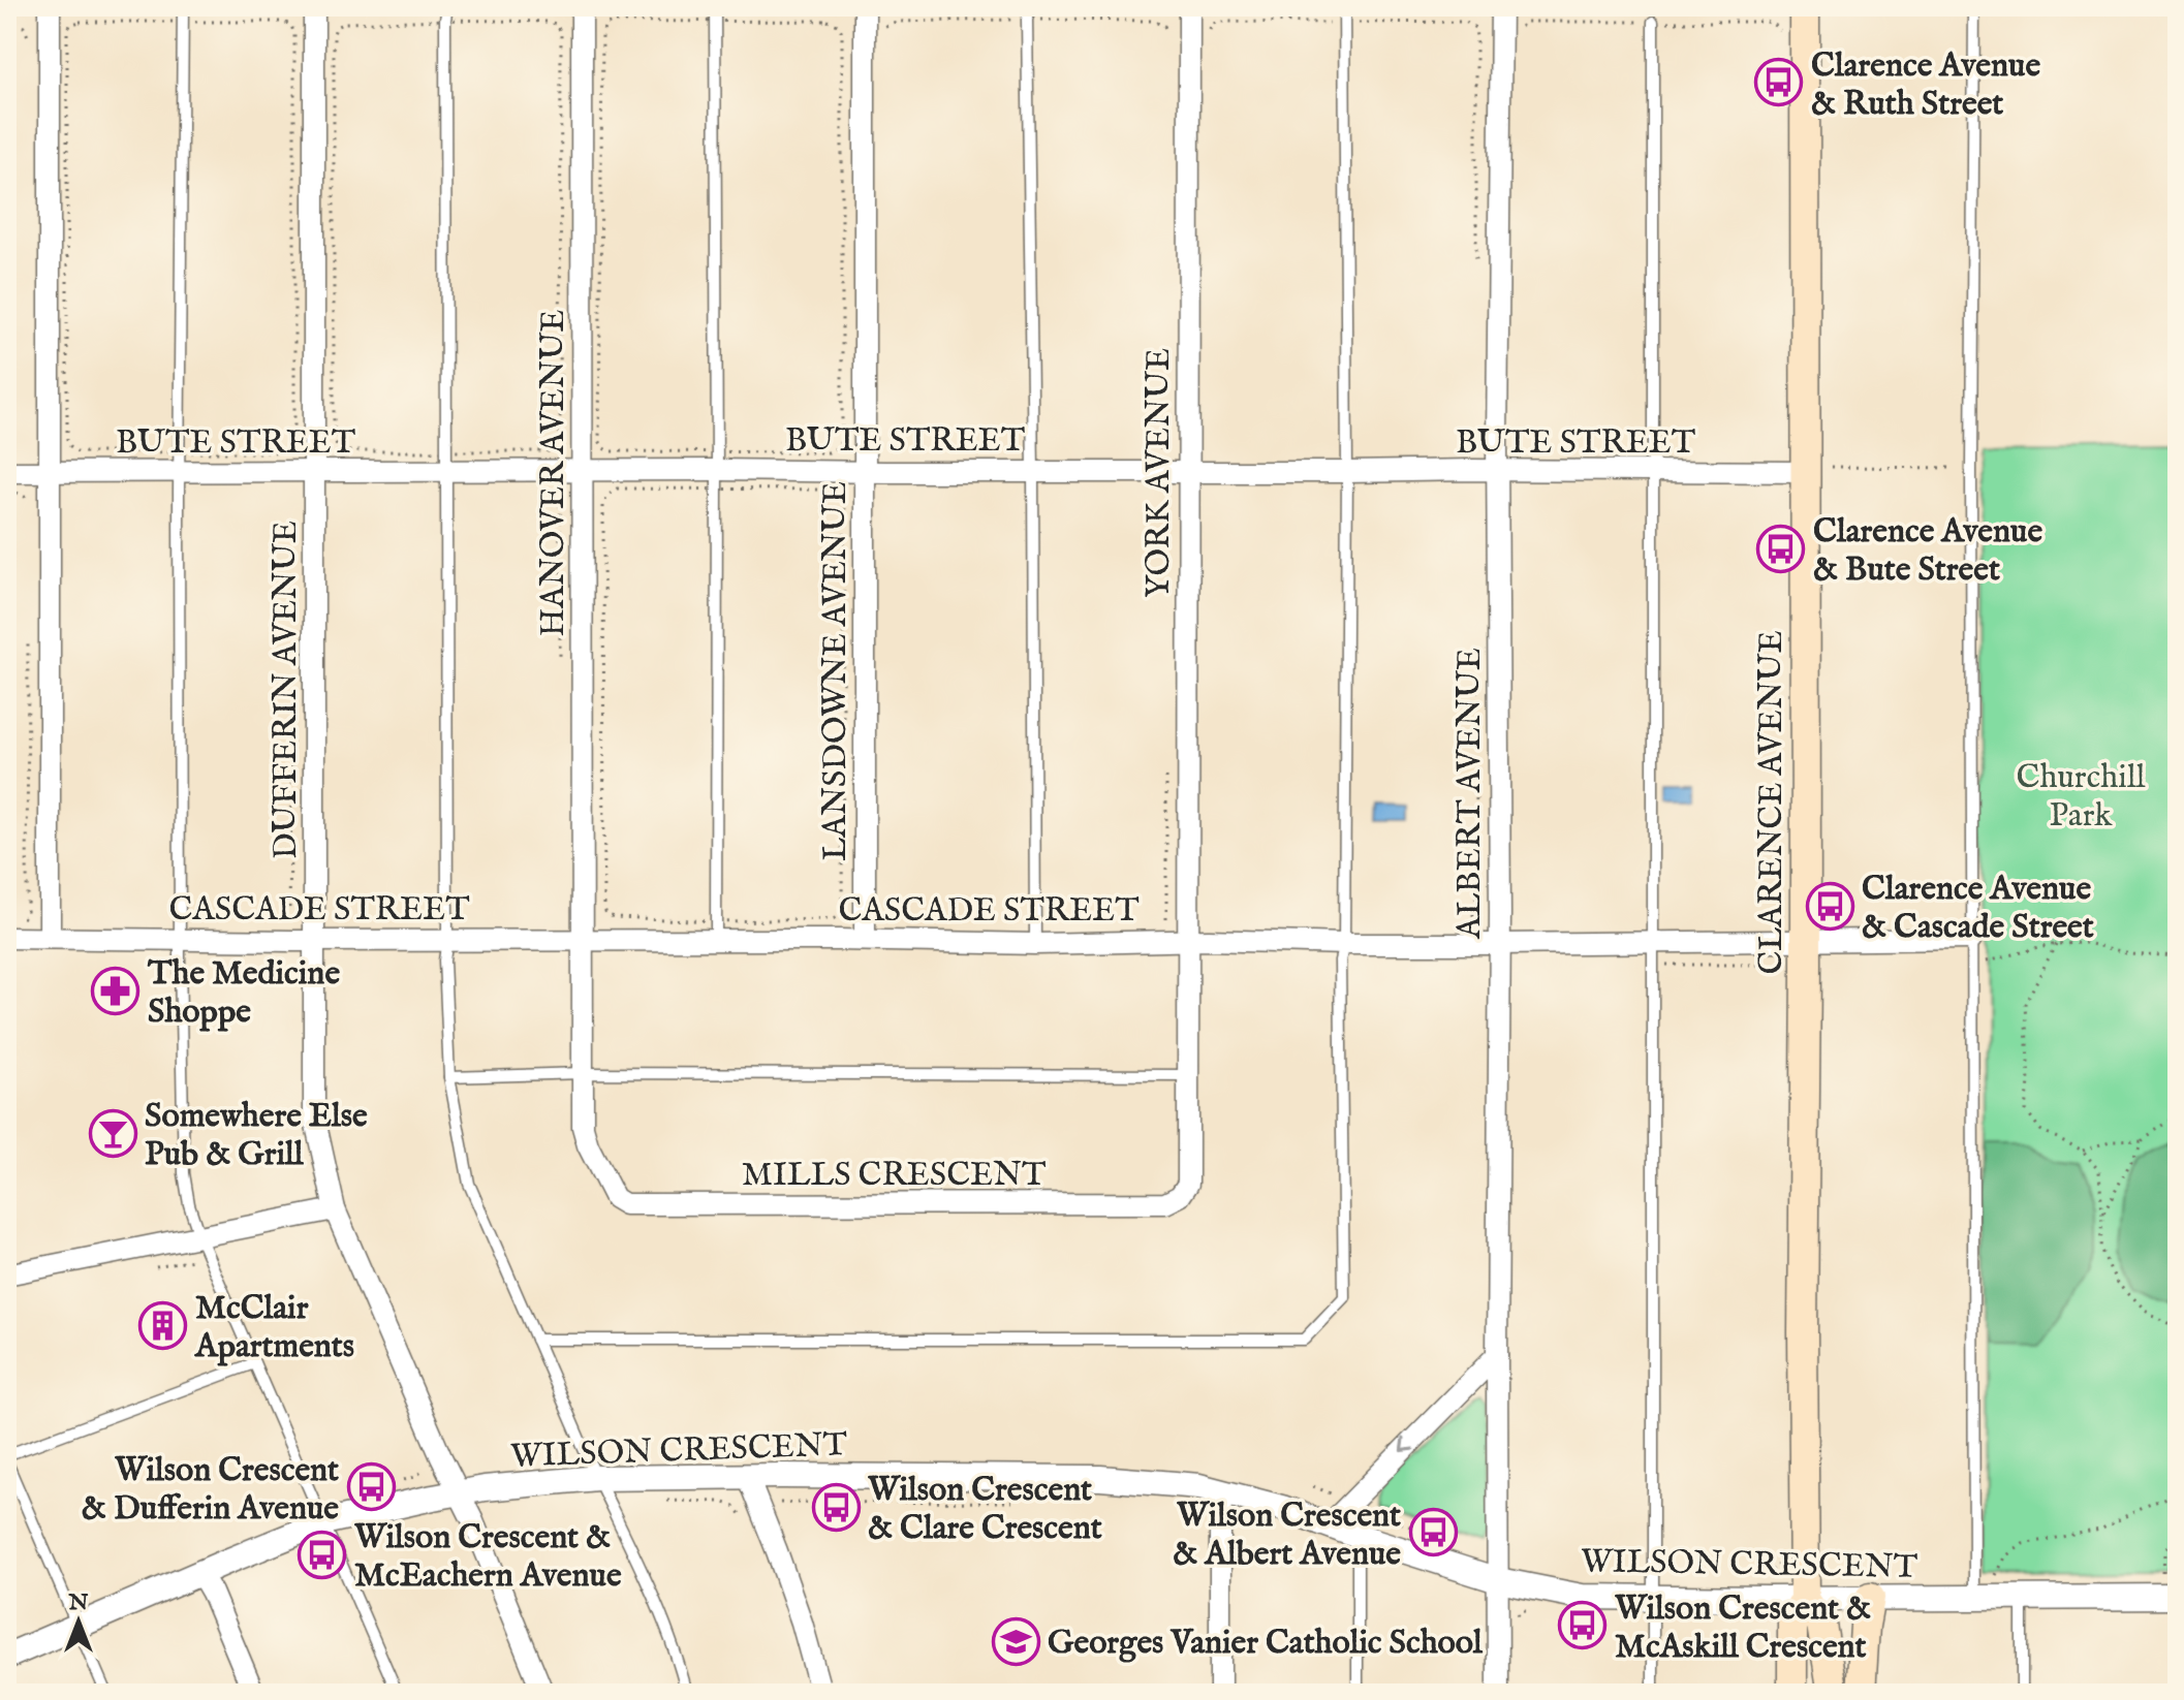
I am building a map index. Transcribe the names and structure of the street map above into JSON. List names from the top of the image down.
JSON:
{
  "streets": {
    "main road": ["CLARENCE AVENUE"],
    "street": [
      "BUTE STREET",
      "HANOVER AVENUE",
      "YORK AVENUE",
      "LANSDOWNE AVENUE",
      "DUFFERIN AVENUE",
      "ALBERT AVENUE",
      "CASCADE STREET",
      "MILLS CRESCENT",
      "WILSON CRESCENT"
    ]
  },
  "crossings": [
    ["BUTE STREET", "HANOVER AVENUE"],
    ["BUTE STREET", "YORK AVENUE"],
    ["BUTE STREET", "LANSDOWNE AVENUE"],
    ["BUTE STREET", "DUFFERIN AVENUE"],
    ["BUTE STREET", "ALBERT AVENUE"],
    ["BUTE STREET", "CLARENCE AVENUE"],
    ["HANOVER AVENUE", "CASCADE STREET"],
    ["HANOVER AVENUE", "MILLS CRESCENT"],
    ["YORK AVENUE", "CASCADE STREET"],
    ["YORK AVENUE", "MILLS CRESCENT"],
    ["LANSDOWNE AVENUE", "CASCADE STREET"],
    ["DUFFERIN AVENUE", "CASCADE STREET"],
    ["DUFFERIN AVENUE", "WILSON CRESCENT"],
    ["ALBERT AVENUE", "CASCADE STREET"],
    ["ALBERT AVENUE", "WILSON CRESCENT"],
    ["CLARENCE AVENUE", "CASCADE STREET"],
    ["CLARENCE AVENUE", "WILSON CRESCENT"],
    ["CASCADE STREET", "MILLS CRESCENT"]
  ],
  "parks": ["Churchill Park"],
  "places": {
    "bus stop": [
      "Clarence Avenue & Ruth Street",
      "Clarence Avenue & Bute Street",
      "Clarence Avenue & Cascade Street",
      "Wilson Crescent & Dufferin Avenue",
      "Wilson Crescent & Clare Crescent",
      "Wilson Crescent & Albert Avenue",
      "Wilson Crescent & McEachern Avenue",
      "Wilson Crescent & McAskill Crescent"
    ],
    "pharmacy": ["The Medicine Shoppe"],
    "bar": ["Somewhere Else Pub & Grill"],
    "building": ["McClair Apartments"],
    "school or university": ["Georges Vanier Catholic School"]
  },
  "north": "top"
}
